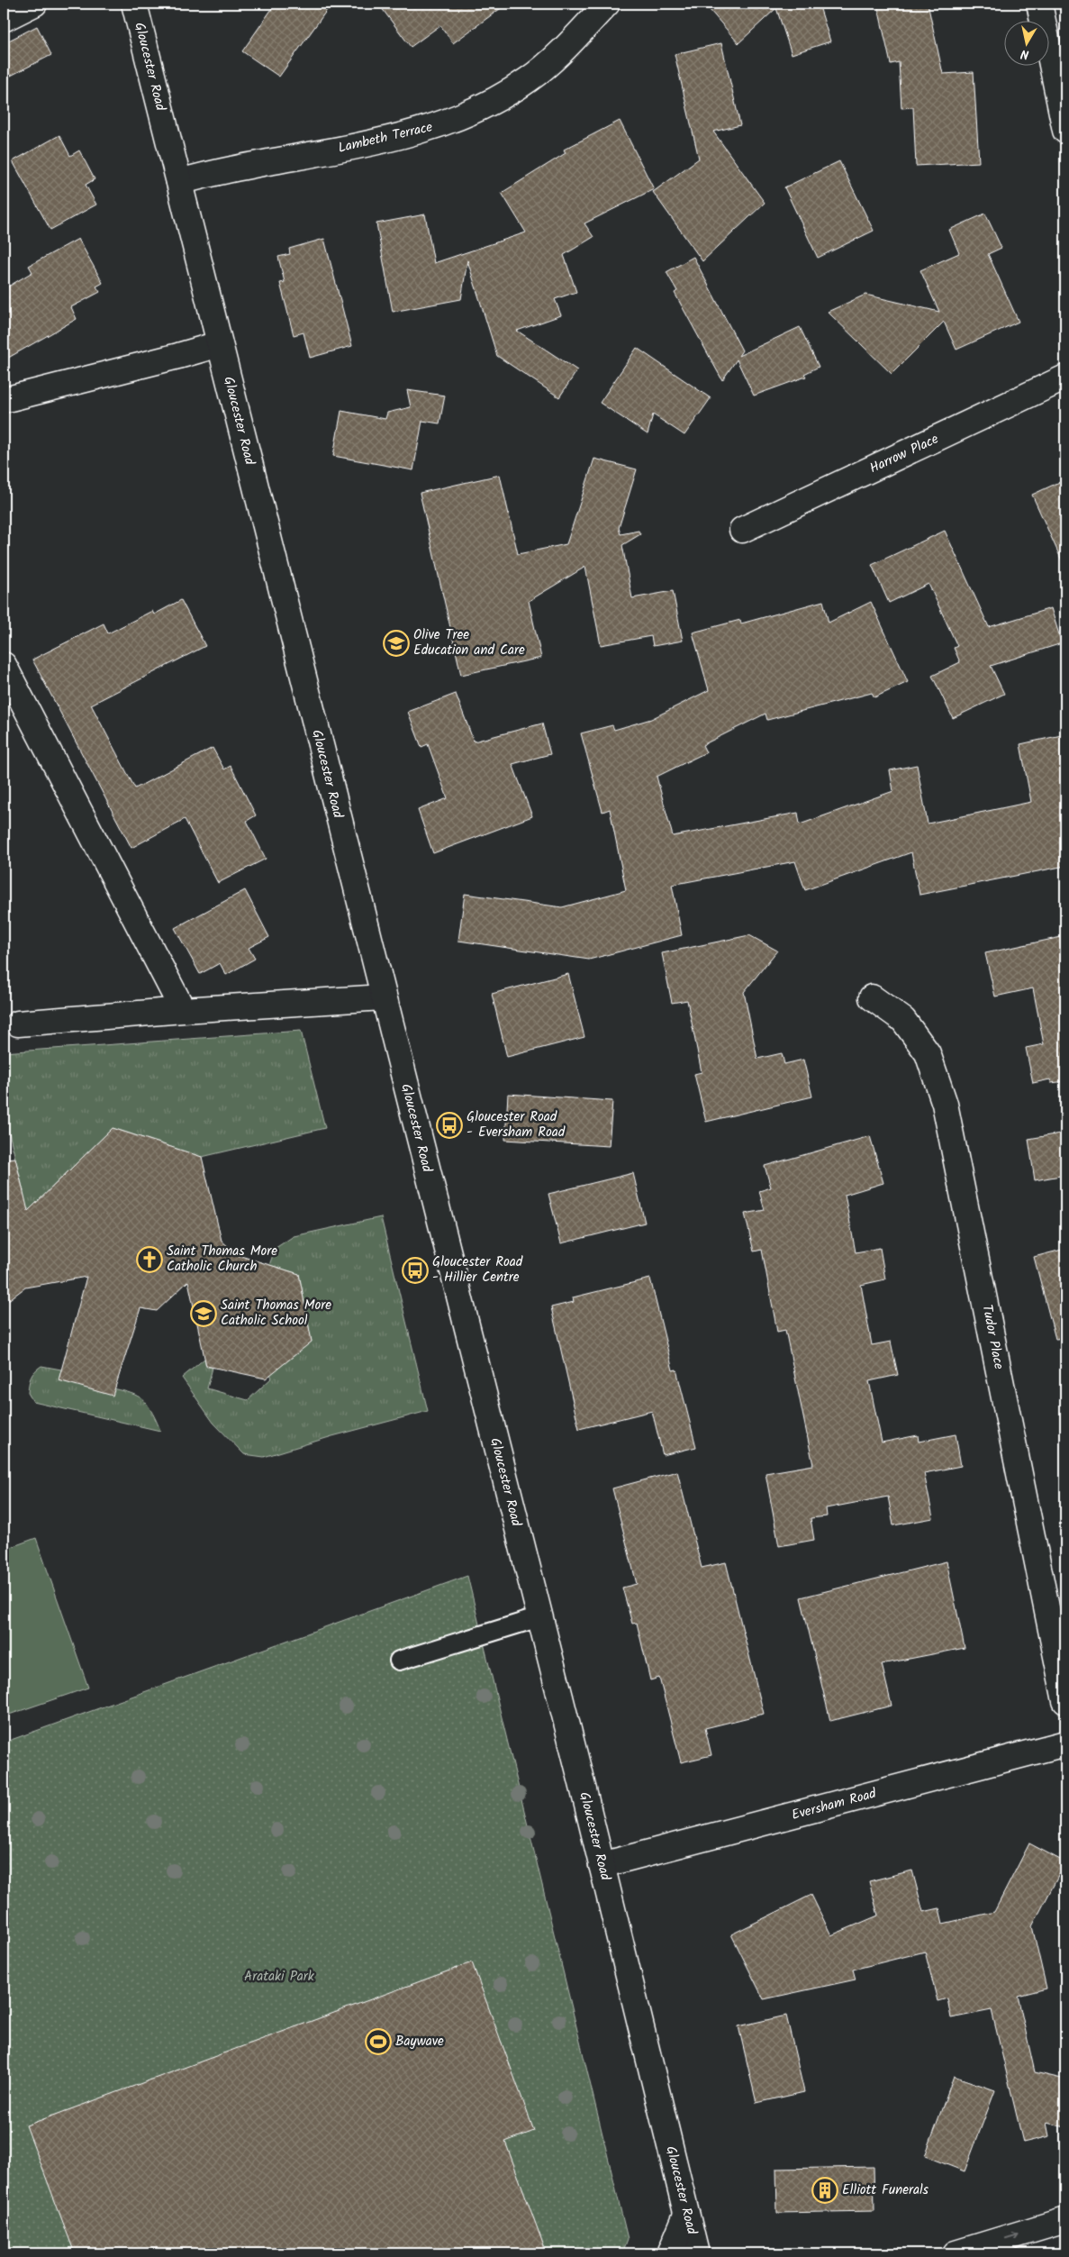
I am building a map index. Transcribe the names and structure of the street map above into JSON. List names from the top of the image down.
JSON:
{
  "streets": {
    "street": [
      "Gloucester Road",
      "Lambeth Terrace",
      "Harrow Place",
      "Tudor Place",
      "Eversham Road"
    ]
  },
  "crossings": [
    ["Gloucester Road", "Lambeth Terrace"],
    ["Gloucester Road", "Eversham Road"]
  ],
  "parks": ["Arataki Park"],
  "places": {
    "school or university": ["Olive Tree Education and Care", "Saint Thomas More Catholic School"],
    "bus stop": ["Gloucester Road - Eversham Road", "Gloucester Road - Hillier Centre"],
    "church": ["Saint Thomas More Catholic Church"],
    "sports": ["Baywave"],
    "building": ["Elliott Funerals"]
  },
  "north": "bottom"
}
